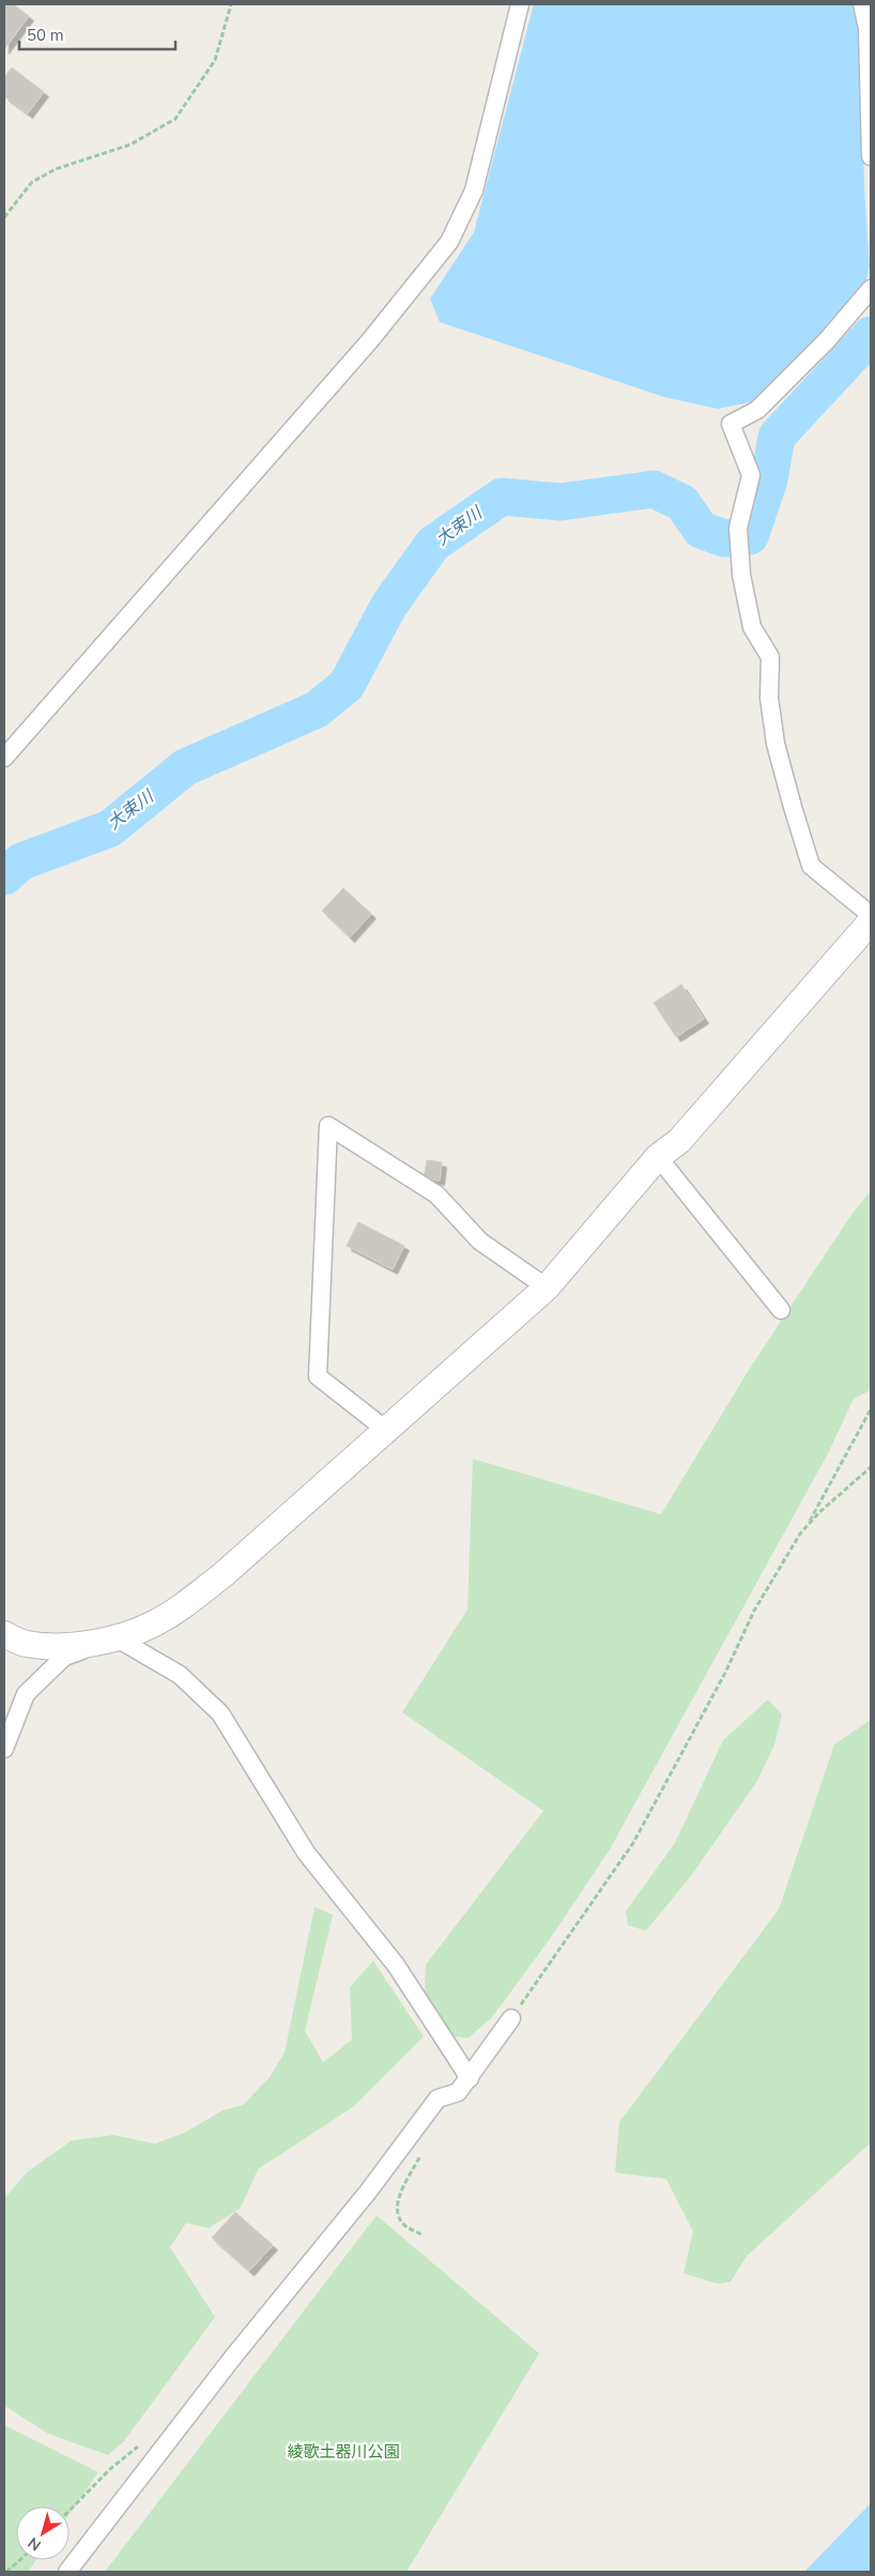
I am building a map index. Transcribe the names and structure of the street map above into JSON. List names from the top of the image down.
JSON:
{
  "water": ["大束川"],
  "parks": ["綾歌土器川公園"],
  "scale_bar": "50 m",
  "north": "bottom left"
}
